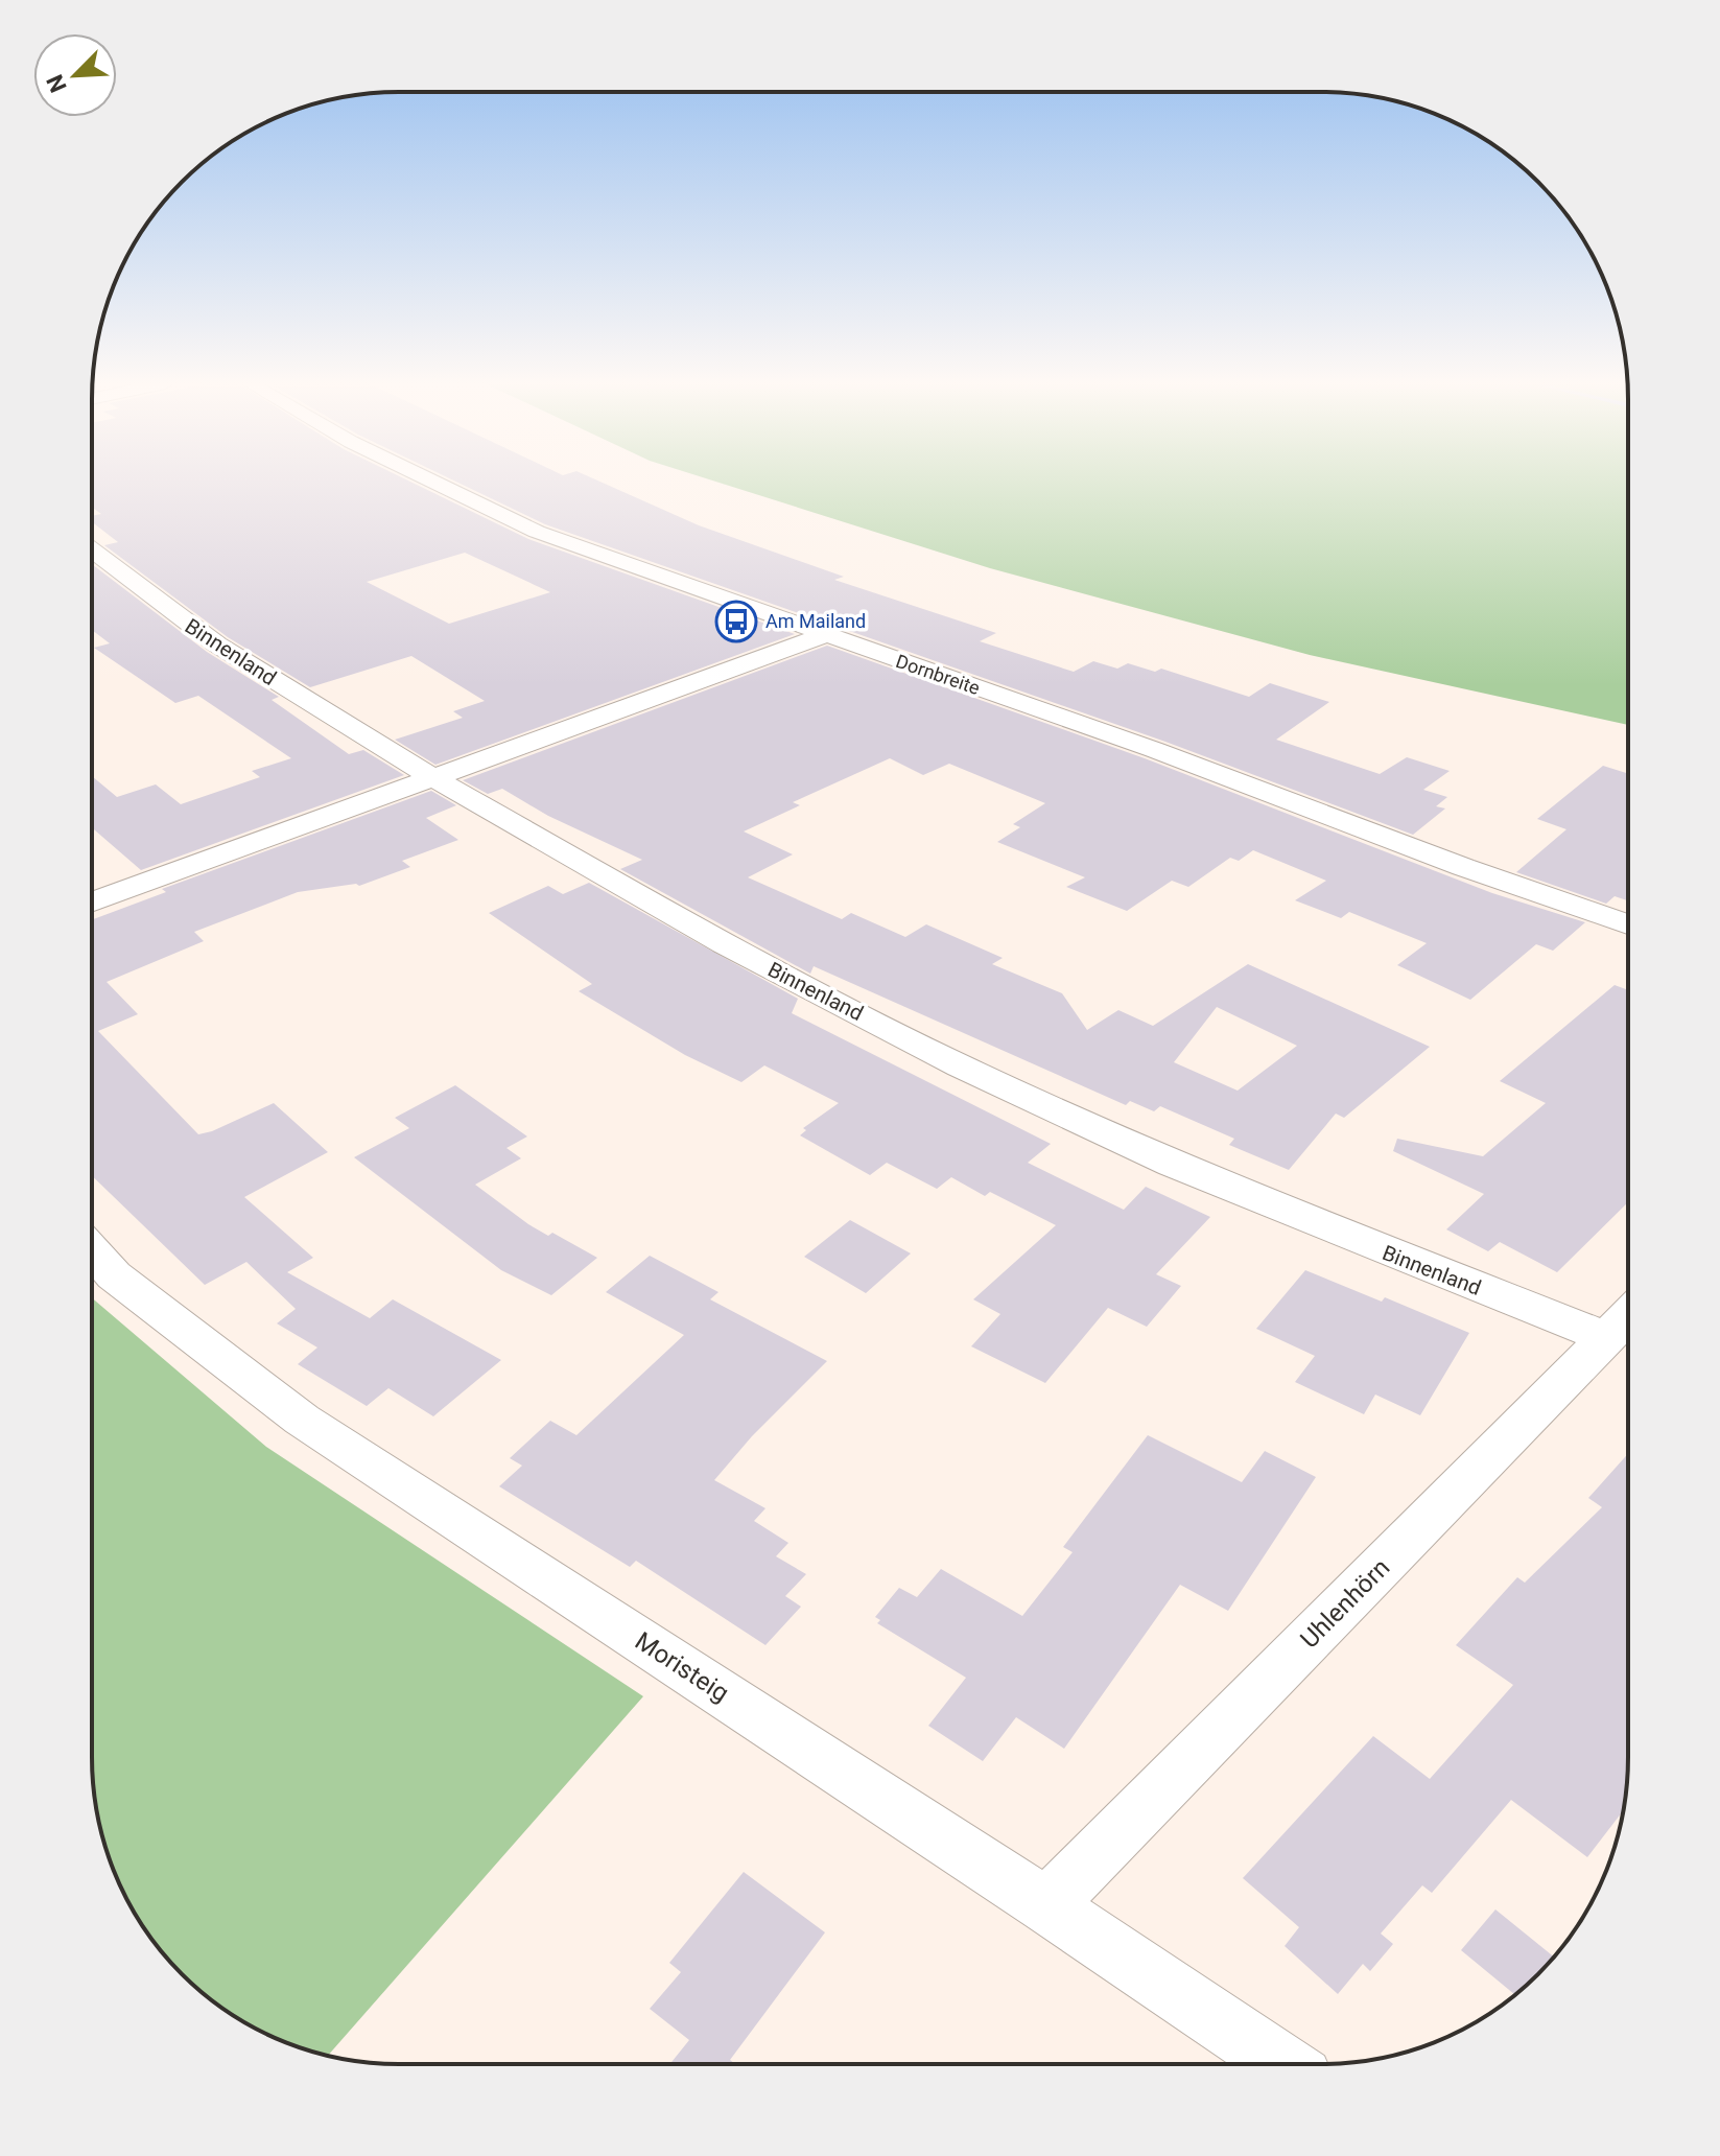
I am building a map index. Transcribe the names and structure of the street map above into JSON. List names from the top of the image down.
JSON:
{
  "streets": {
    "street": [
      "Binnenland",
      "Dornbreite",
      "Uhlenhörn",
      "Moristeig"
    ]
  },
  "crossings": [
    ["Binnenland", "Uhlenhörn"],
    ["Uhlenhörn", "Moristeig"]
  ],
  "places": {
    "bus stop": ["Am Mailand"]
  },
  "north": "bottom left"
}
